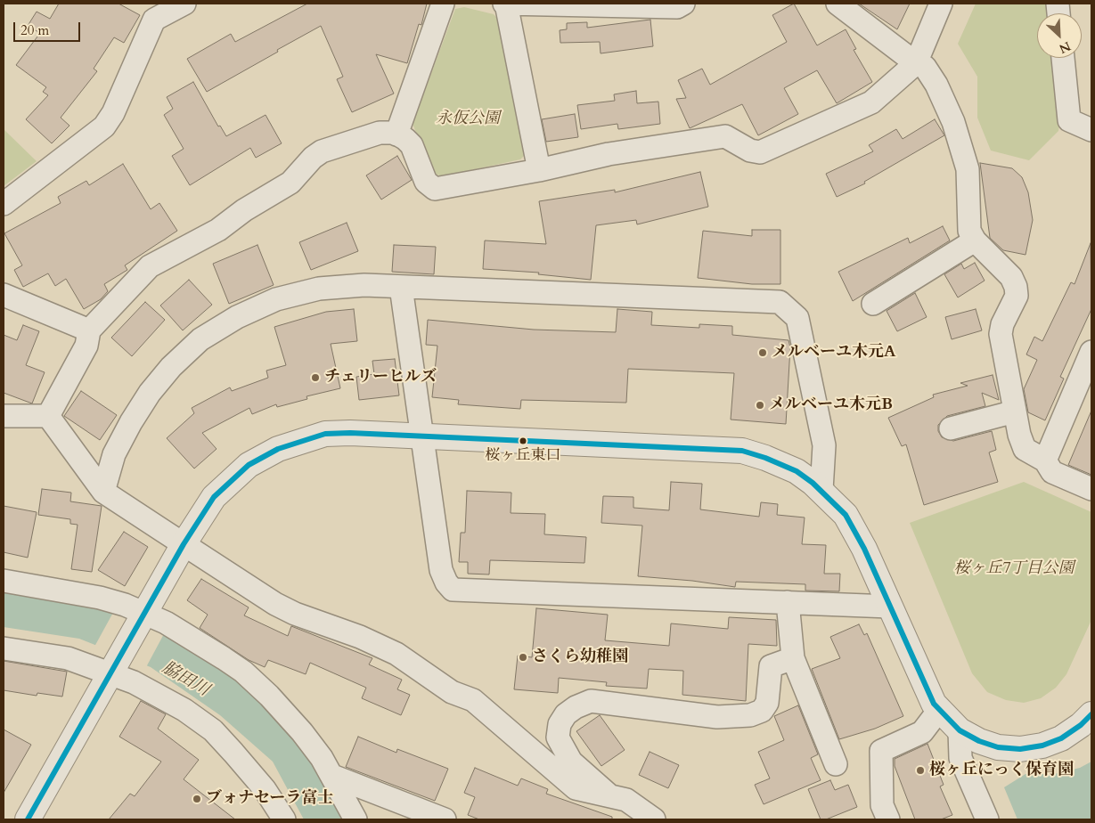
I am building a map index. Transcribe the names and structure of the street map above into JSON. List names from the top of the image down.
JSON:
{
  "water": ["脇田川"],
  "parks": ["永仮公園", "桜ヶ丘7丁目公園"],
  "places": [
    "メルベーユ木元A",
    "チェリーヒルズ",
    "メルベーユ木元B",
    "桜ヶ丘東口",
    "さくら幼稚園",
    "桜ヶ丘にっく保育園",
    "ブォナセーラ富士"
  ],
  "scale_bar": "20 m",
  "north": "bottom right"
}
